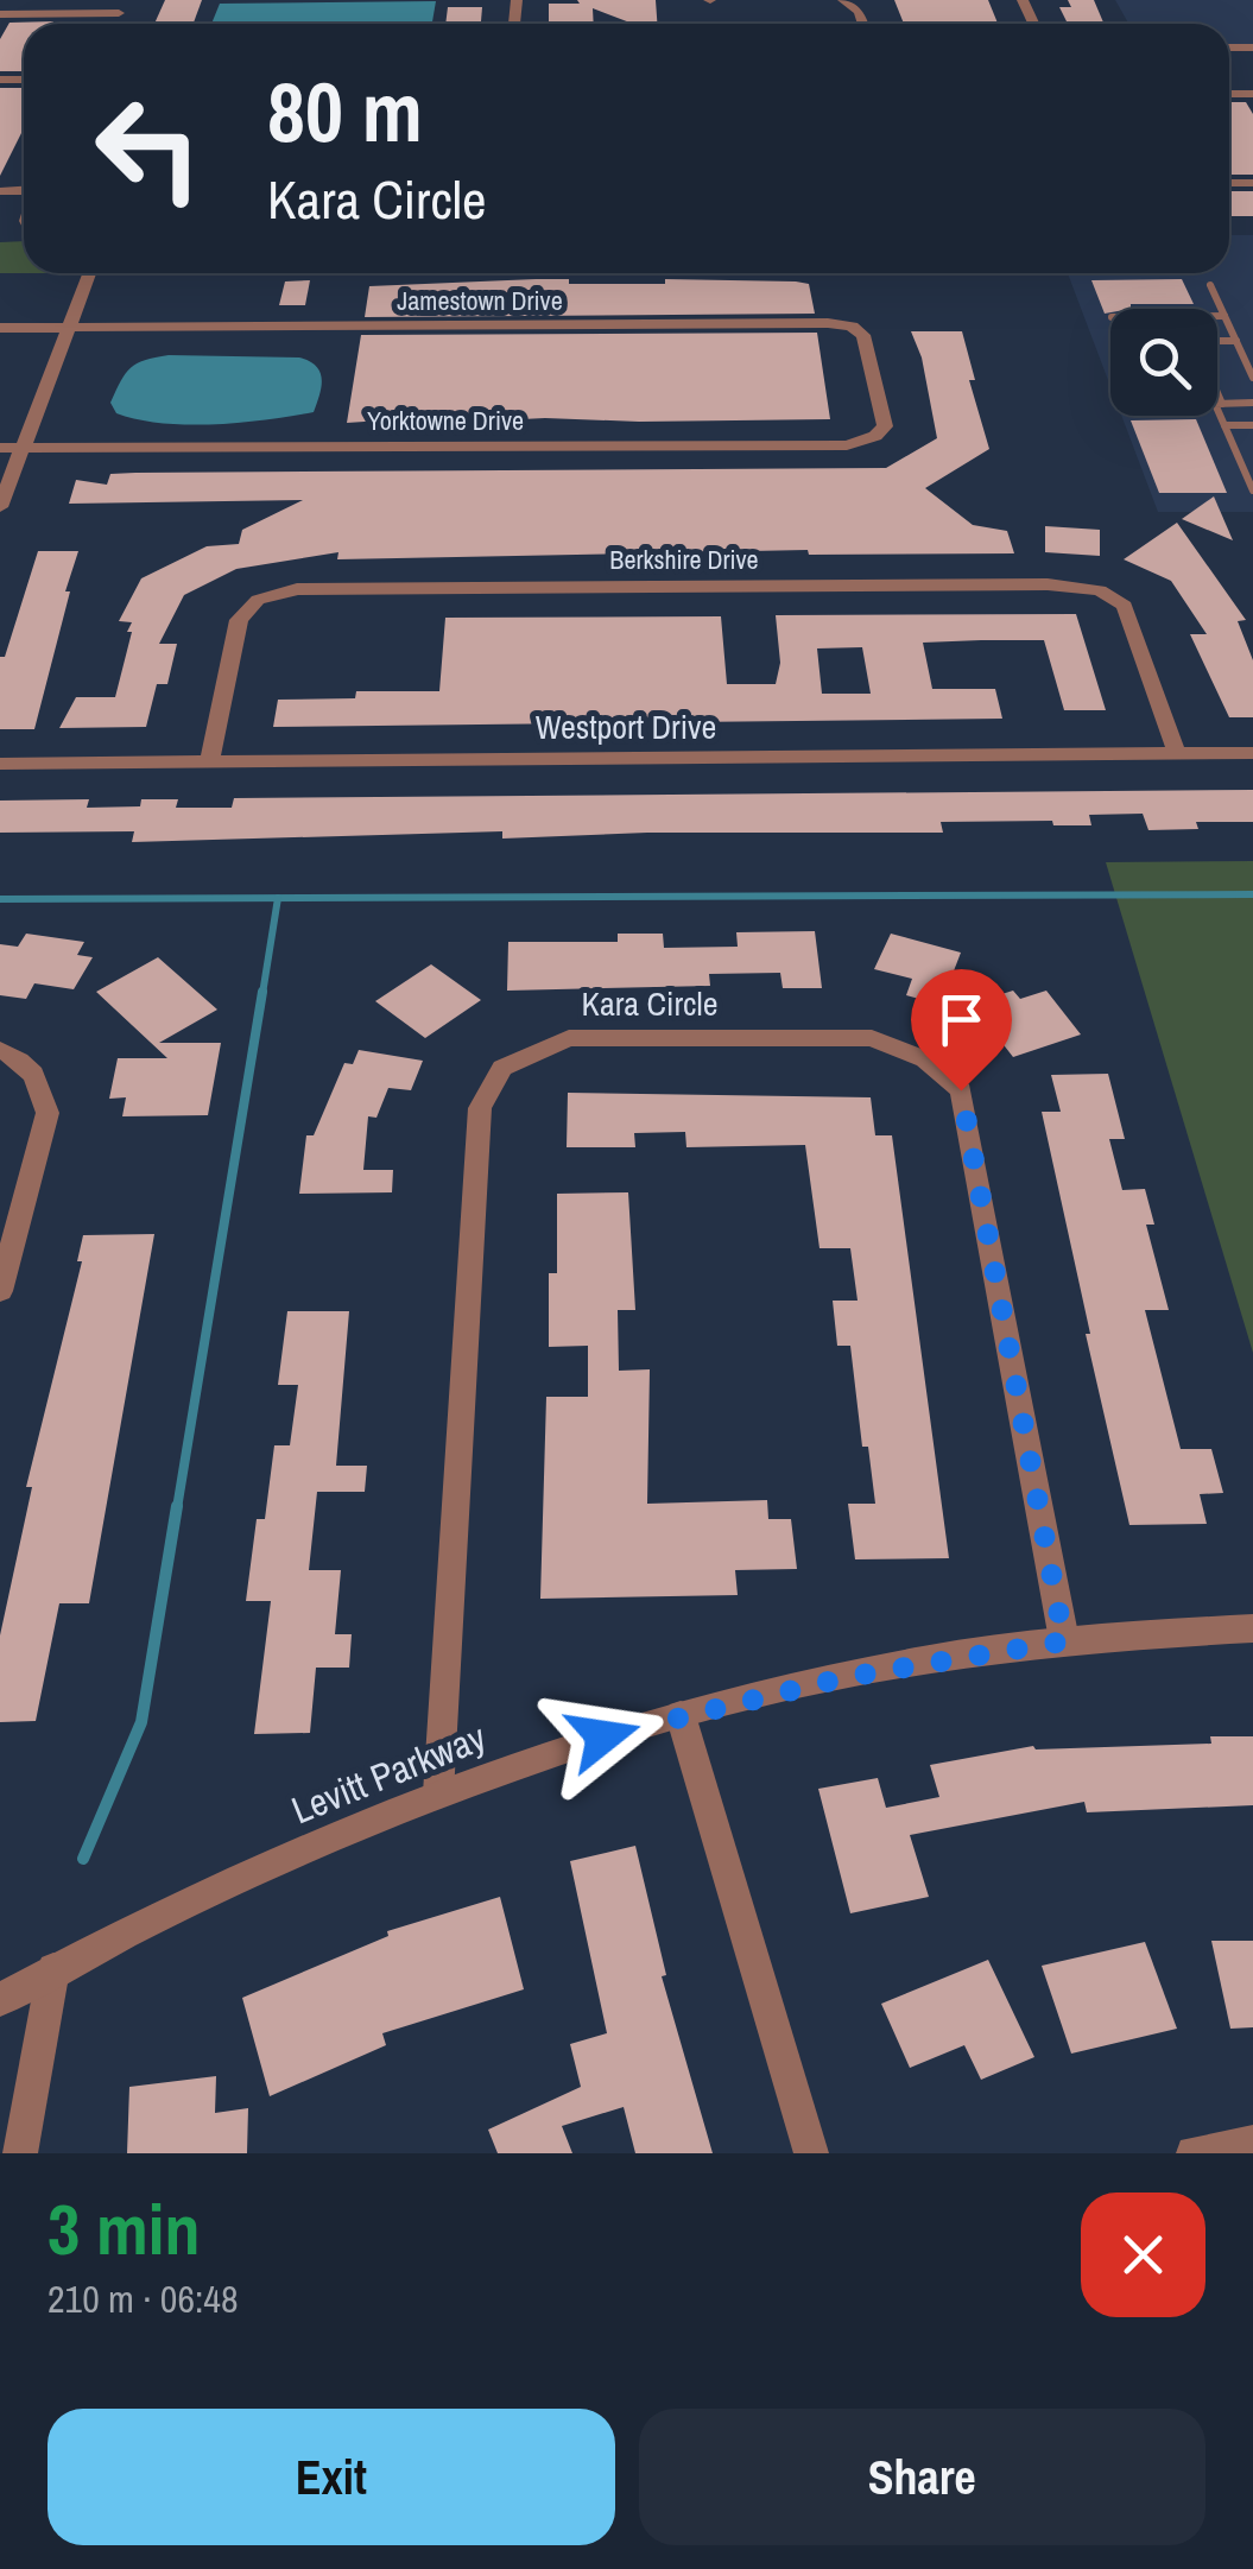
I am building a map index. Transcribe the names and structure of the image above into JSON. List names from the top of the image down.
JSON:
{
  "streets": {
    "street": [
      "Jamestown Drive",
      "Yorktowne Drive",
      "Berkshire Drive",
      "Westport Drive",
      "Kara Circle",
      "Levitt Parkway"
    ]
  },
  "crossings": [
    ["Jamestown Drive", "Yorktowne Drive"],
    ["Berkshire Drive", "Westport Drive"],
    ["Kara Circle", "Levitt Parkway"]
  ],
  "page": {
    "turn": ["80 m", "Kara Circle"],
    "heading": ["3 min", "210 m · 06:48"],
    "buttons": ["Exit", "Share"]
  }
}
